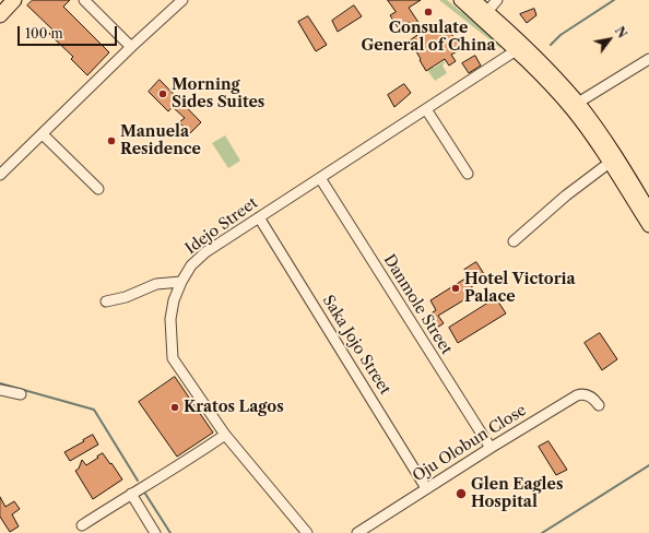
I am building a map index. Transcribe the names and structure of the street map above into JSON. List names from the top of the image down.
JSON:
{
  "streets": {
    "street": [
      "Idejo Street",
      "Danmole Street",
      "Saka Jojo Street",
      "Oju Olobun Close"
    ]
  },
  "crossings": [
    ["Idejo Street", "Danmole Street"],
    ["Idejo Street", "Saka Jojo Street"],
    ["Danmole Street", "Oju Olobun Close"],
    ["Saka Jojo Street", "Oju Olobun Close"]
  ],
  "places": [
    "Consulate General of China",
    "Morning Sides Suites",
    "Manuela Residence",
    "Hotel Victoria Palace",
    "Kratos Lagos",
    "Glen Eagles Hospital"
  ],
  "scale_bar": "100 m",
  "north": "top right"
}
